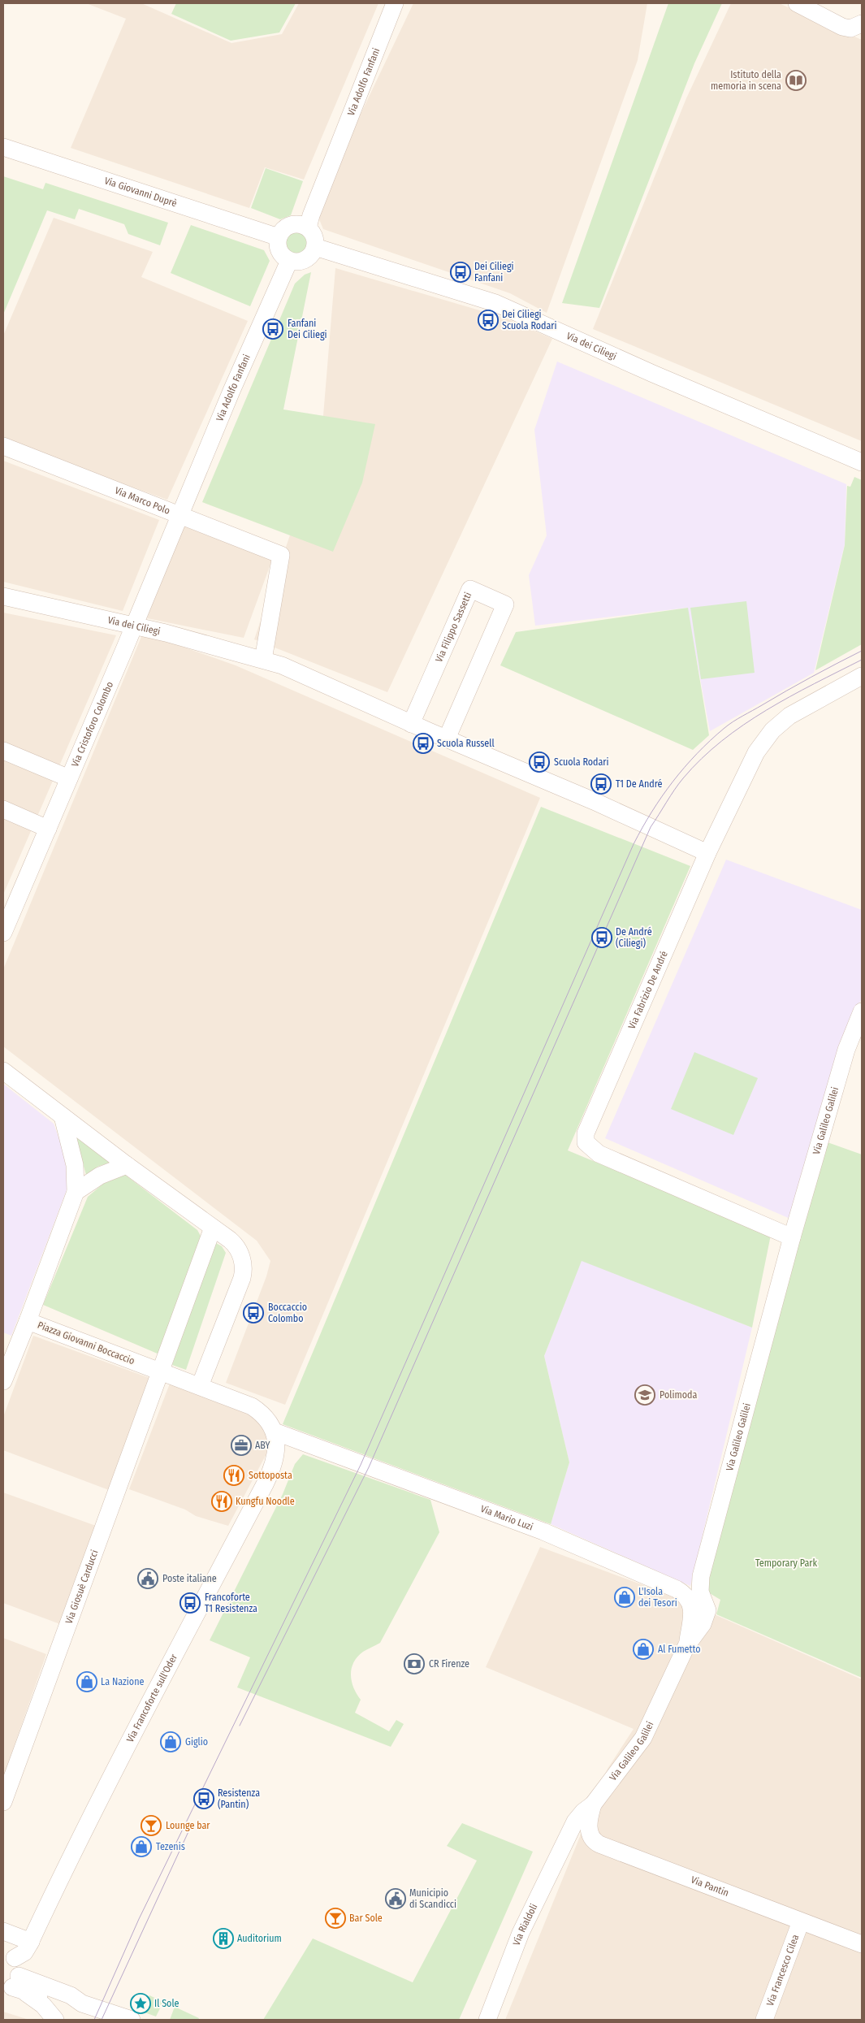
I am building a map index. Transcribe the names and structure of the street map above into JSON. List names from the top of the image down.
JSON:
{
  "streets": {
    "street": [
      "Via Adolfo Fanfani",
      "Via Giovanni Duprè",
      "Via dei Ciliegi",
      "Via Marco Polo",
      "Via Filippo Sassetti",
      "Via Cristoforo Colombo",
      "Via Fabrizio De André",
      "Via Galileo Galilei",
      "Piazza Giovanni Boccaccio",
      "Via Mario Luzi",
      "Via Giosuè Carducci",
      "Via Francoforte sull'Oder",
      "Via Pantin",
      "Via Rialdoli",
      "Via Francesco Cilea"
    ]
  },
  "crossings": [
    ["Via Adolfo Fanfani", "Via Giovanni Duprè"],
    ["Via Adolfo Fanfani", "Via dei Ciliegi"],
    ["Via Adolfo Fanfani", "Via Marco Polo"],
    ["Via Adolfo Fanfani", "Via Cristoforo Colombo"],
    ["Via Giovanni Duprè", "Via dei Ciliegi"],
    ["Via dei Ciliegi", "Via Marco Polo"],
    ["Via dei Ciliegi", "Via Filippo Sassetti"],
    ["Via dei Ciliegi", "Via Cristoforo Colombo"],
    ["Via Marco Polo", "Via Cristoforo Colombo"],
    ["Via Fabrizio De André", "Via Galileo Galilei"],
    ["Via Galileo Galilei", "Via Mario Luzi"],
    ["Via Galileo Galilei", "Via Pantin"],
    ["Via Galileo Galilei", "Via Rialdoli"],
    ["Piazza Giovanni Boccaccio", "Via Mario Luzi"],
    ["Piazza Giovanni Boccaccio", "Via Giosuè Carducci"],
    ["Piazza Giovanni Boccaccio", "Via Francoforte sull'Oder"],
    ["Via Mario Luzi", "Via Francoforte sull'Oder"],
    ["Via Pantin", "Via Francesco Cilea"]
  ],
  "parks": ["Temporary Park"],
  "places": {
    "library": ["Istituto della memoria in scena"],
    "bus stop": [
      "Dei Ciliegi Fanfani",
      "Dei Ciliegi Scuola Rodari",
      "Fanfani Dei Ciliegi",
      "Scuola Russell",
      "Scuola Rodari",
      "T1 De André",
      "De André (Ciliegi)",
      "Boccaccio Colombo",
      "Francoforte T1 Resistenza",
      "Resistenza (Pantin)"
    ],
    "school or university": ["Polimoda"],
    "office": ["ABY"],
    "restaurant": ["Sottoposta", "Kungfu Noodle"],
    "public building": ["Poste italiane", "Municipio di Scandicci"],
    "shop": [
      "L'Isola dei Tesori",
      "Al Fumetto",
      "La Nazione",
      "Giglio",
      "Tezenis"
    ],
    "bank": ["CR Firenze"],
    "bar": ["Lounge bar", "Bar Sole"],
    "building": ["Auditorium"],
    "place": ["Il Sole"]
  }
}
